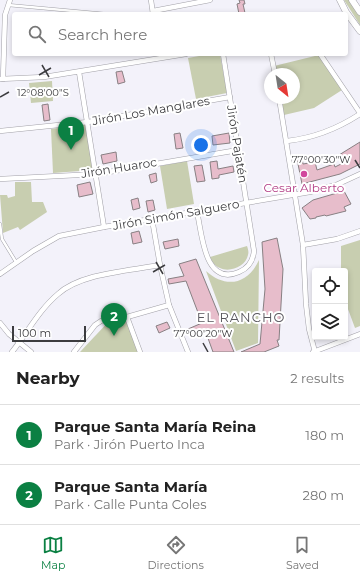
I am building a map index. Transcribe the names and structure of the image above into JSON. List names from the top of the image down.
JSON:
{
  "streets": {
    "street": [
      "Jirón Los Manglares",
      "Jirón Pajatén",
      "Jirón Huaroc",
      "Jirón Simón Salguero"
    ]
  },
  "crossings": [
    ["Jirón Los Manglares", "Jirón Pajatén"],
    ["Jirón Pajatén", "Jirón Huaroc"],
    ["Jirón Pajatén", "Jirón Simón Salguero"]
  ],
  "districts": ["EL RANCHO"],
  "places": ["Cesar Alberto"],
  "scale_bar": "100 m",
  "north": "bottom right",
  "page": {
    "search": "Search here",
    "pins": ["1", "2"],
    "scale": "100 m",
    "heading": ["Nearby", "2 results"],
    "list": [
      {
        "mark": "1",
        "name": "Parque Santa María Reina",
        "note": "Park · Jirón Puerto Inca",
        "value": "180 m"
      },
      {
        "mark": "2",
        "name": "Parque Santa María",
        "note": "Park · Calle Punta Coles",
        "value": "280 m"
      }
    ],
    "nav": ["Map", "Directions", "Saved"]
  },
  "coordinates": ["12°08'00\"S", "77°00'30\"W", "77°00'20\"W"]
}
